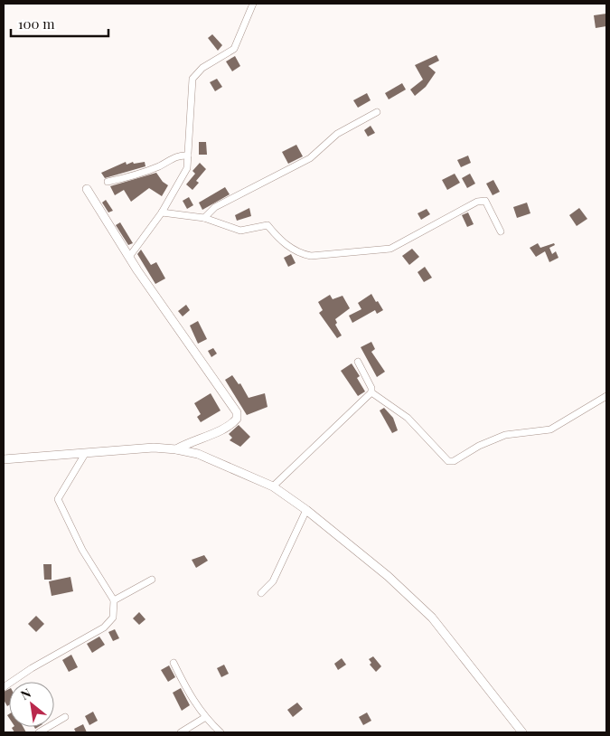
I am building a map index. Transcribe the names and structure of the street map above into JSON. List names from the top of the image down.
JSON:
{
  "scale_bar": "100 m",
  "north": "top left"
}
